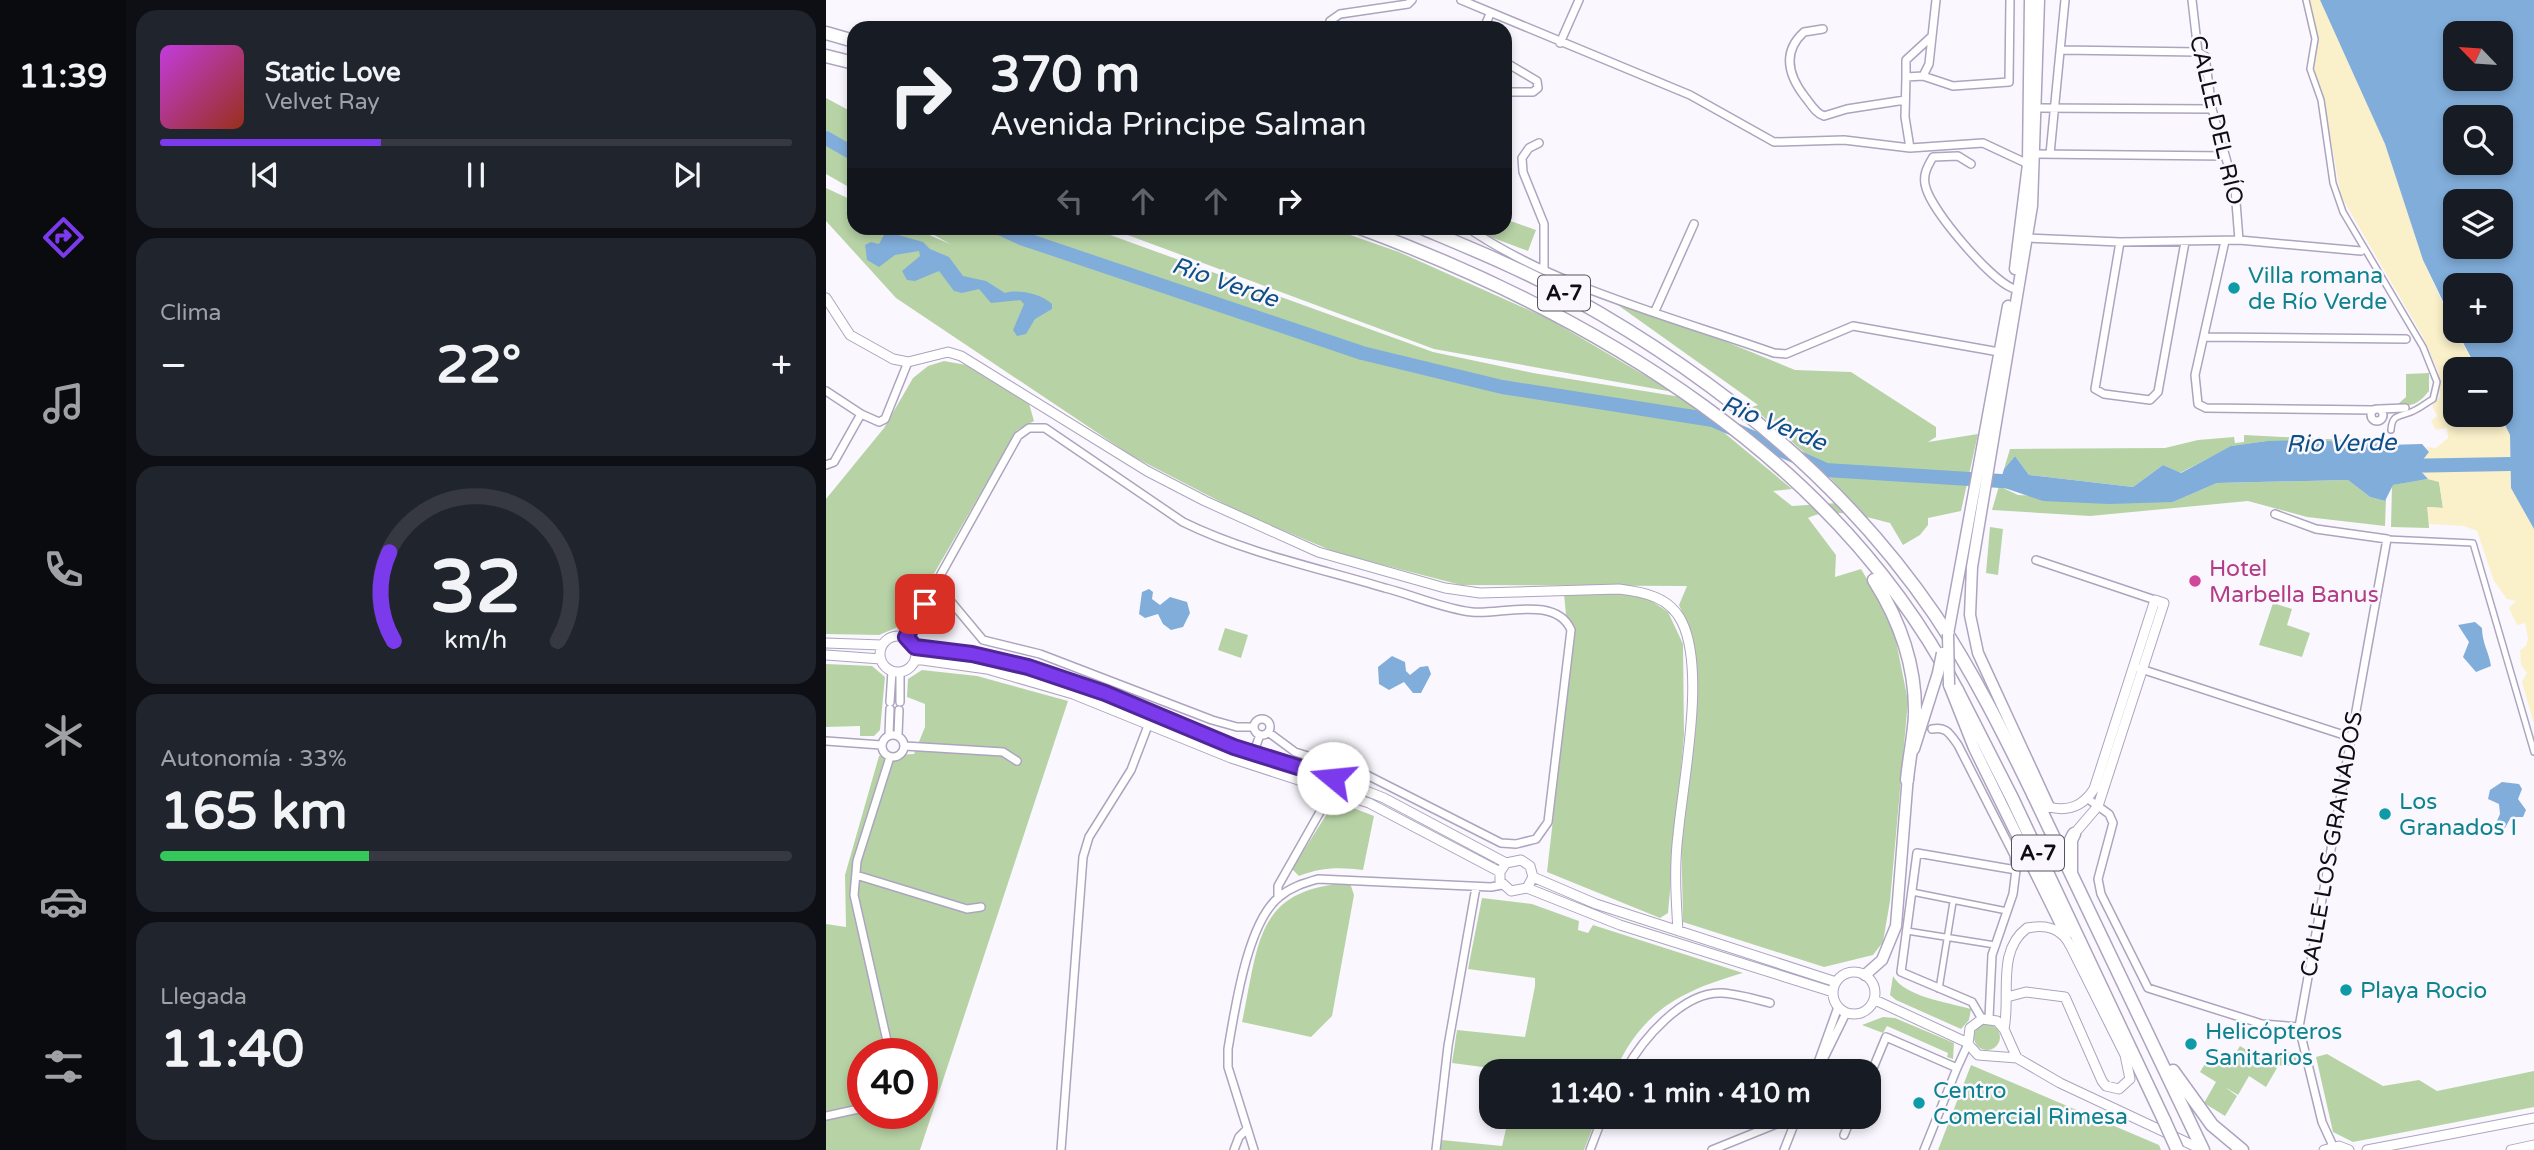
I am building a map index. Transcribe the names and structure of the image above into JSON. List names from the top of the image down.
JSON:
{
  "streets": {
    "highway": ["A-7"],
    "street": ["CALLE DEL RÍO", "CALLE LOS GRANADOS"]
  },
  "water": ["Rio Verde"],
  "places": [
    "Villa romana de Río Verde",
    "Hotel Marbella Banus",
    "Los Granados I",
    "Playa Rocio",
    "Helicópteros Sanitarios",
    "Centro Comercial Rimesa"
  ],
  "north": "top left",
  "page": {
    "tabs": "11:39",
    "map_buttons": ["+", "−"],
    "turn": ["370 m", "Avenida Principe Salman"],
    "song": ["Static Love", "Velvet Ray"],
    "tile": [
      "Clima",
      ["Autonomía · 33%", "165 km"],
      ["Llegada", "11:40"]
    ],
    "heat": ["−", "22°", "+"],
    "limit": "40",
    "trip": "11:40 · 1 min · 410 m",
    "gauge": ["32", "km/h"]
  }
}
